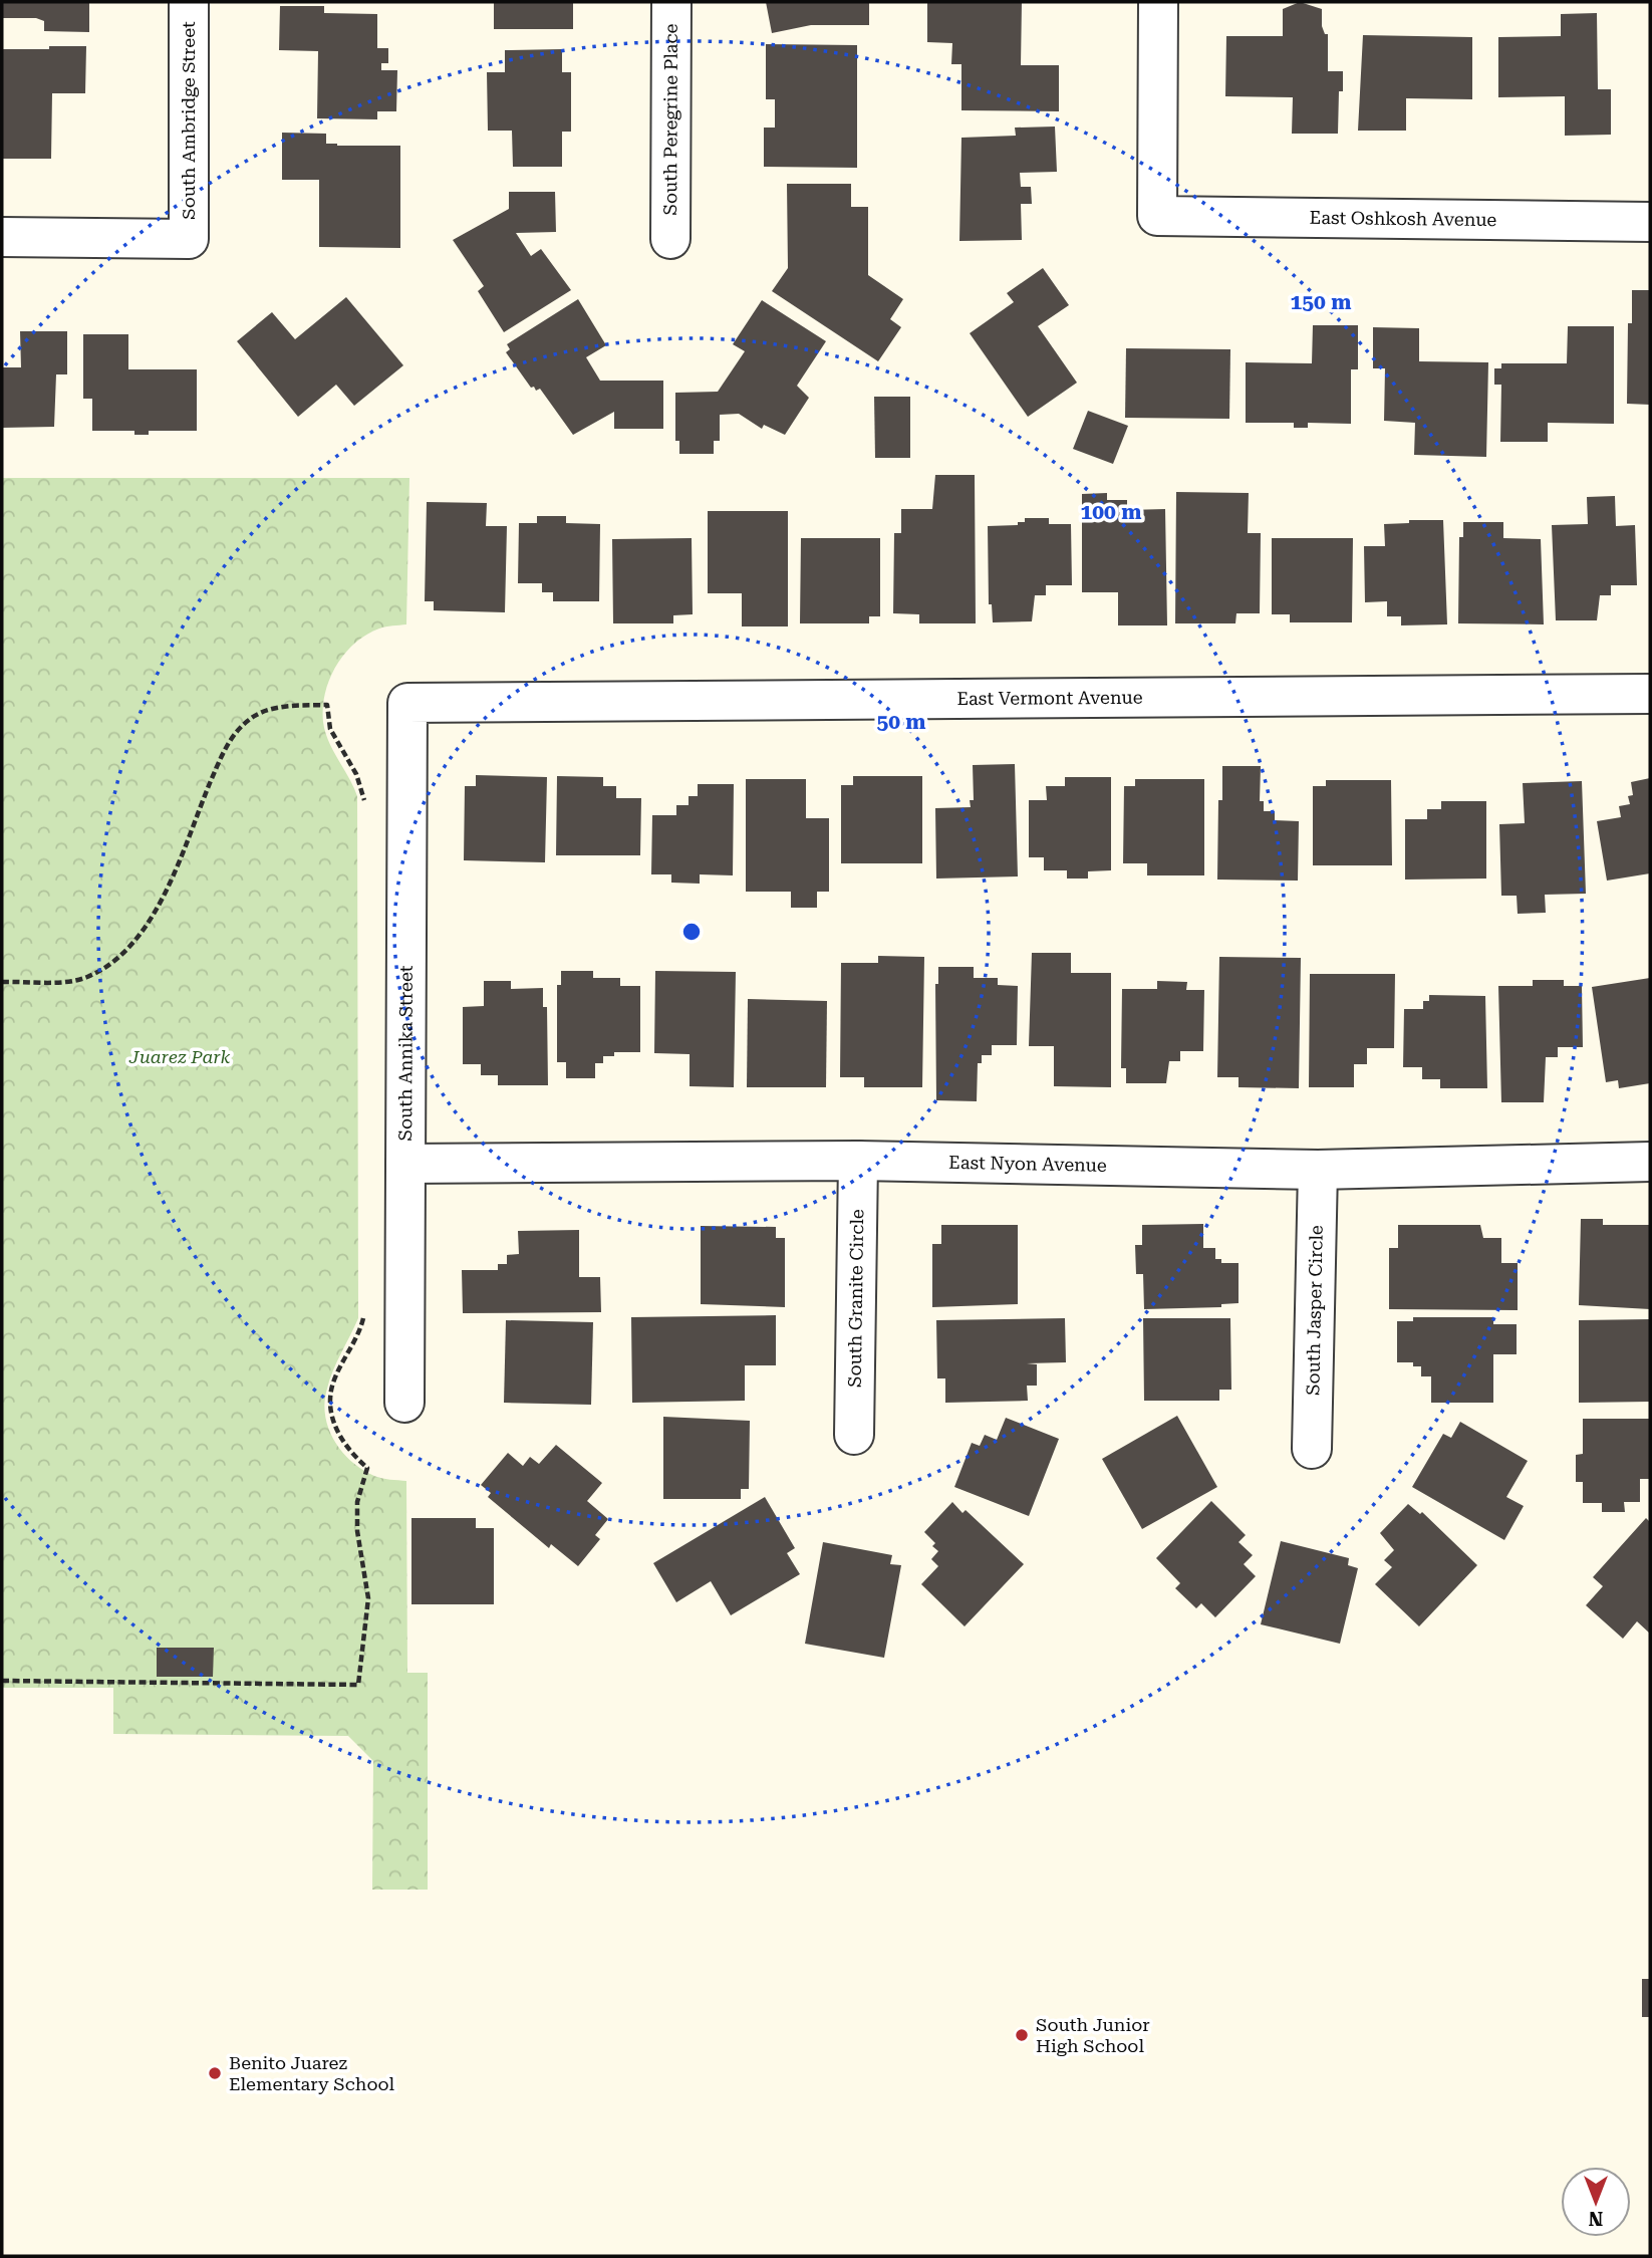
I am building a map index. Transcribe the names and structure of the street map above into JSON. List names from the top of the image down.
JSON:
{
  "streets": {
    "street": [
      "South Ambridge Street",
      "South Peregrine Place",
      "East Oshkosh Avenue",
      "East Vermont Avenue",
      "South Annika Street",
      "East Nyon Avenue",
      "South Granite Circle",
      "South Jasper Circle"
    ]
  },
  "crossings": [
    ["East Vermont Avenue", "South Annika Street"],
    ["South Annika Street", "East Nyon Avenue"],
    ["East Nyon Avenue", "South Granite Circle"],
    ["East Nyon Avenue", "South Jasper Circle"]
  ],
  "parks": ["Juarez Park"],
  "places": ["South Junior High School", "Benito Juarez Elementary School"],
  "north": "bottom",
  "rings": ["150 m", "100 m", "50 m"]
}
